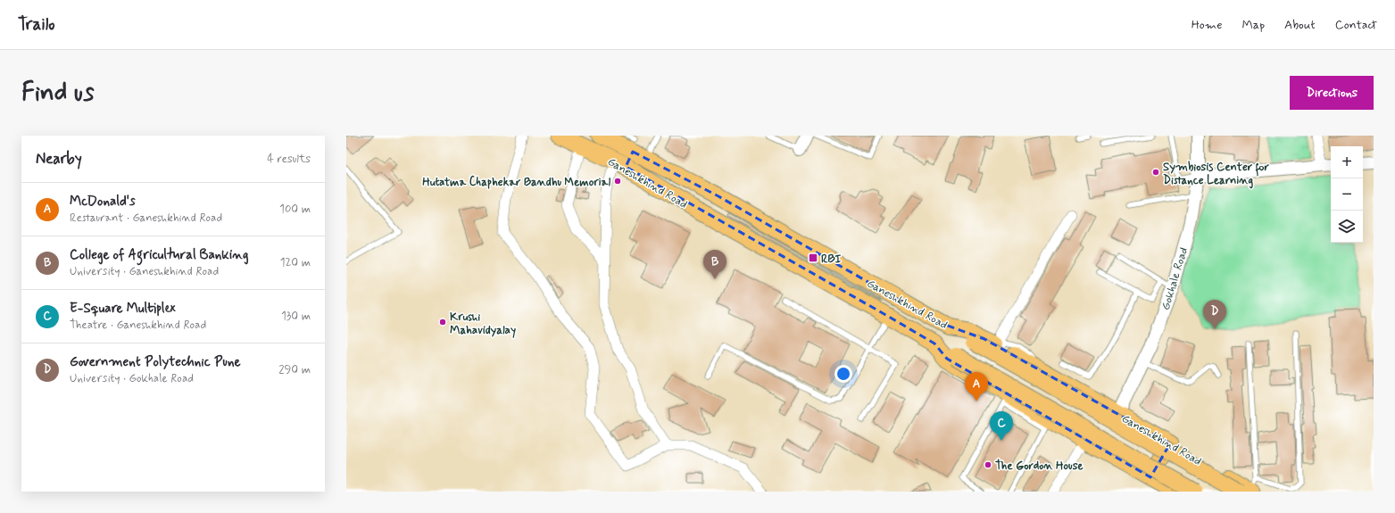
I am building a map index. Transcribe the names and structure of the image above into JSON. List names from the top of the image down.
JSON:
{
  "streets": {
    "main road": ["Ganeshkhind Road"],
    "street": ["Gokhale Road"]
  },
  "crossings": [
    ["Ganeshkhind Road", "Gokhale Road"]
  ],
  "places": {
    "other": [
      "Symbiosis Center for Distance Learning",
      "Hutatma Chaphekar Bandhu Memorial",
      "Krushi Mahavidyalay",
      "The Gordon House"
    ],
    "transit": ["RBI"]
  },
  "page": {
    "header": "Trailo",
    "nav": [
      "Home",
      "Map",
      "About",
      "Contact"
    ],
    "buttons": "Directions",
    "title": "Find us",
    "heading": ["Nearby", "4 results"],
    "map_buttons": ["+", "−"],
    "list": [
      {
        "mark": "A",
        "name": "McDonald's",
        "note": "Restaurant · Ganeshkhind Road",
        "value": "100 m"
      },
      {
        "mark": "B",
        "name": "College of Agricultural Banking",
        "note": "University · Ganeshkhind Road",
        "value": "120 m"
      },
      {
        "mark": "C",
        "name": "E-Square Multiplex",
        "note": "Theatre · Ganeshkhind Road",
        "value": "130 m"
      },
      {
        "mark": "D",
        "name": "Government Polytechnic Pune",
        "note": "University · Gokhale Road",
        "value": "290 m"
      }
    ],
    "pins": [
      "B",
      "D",
      "A",
      "C"
    ]
  }
}
